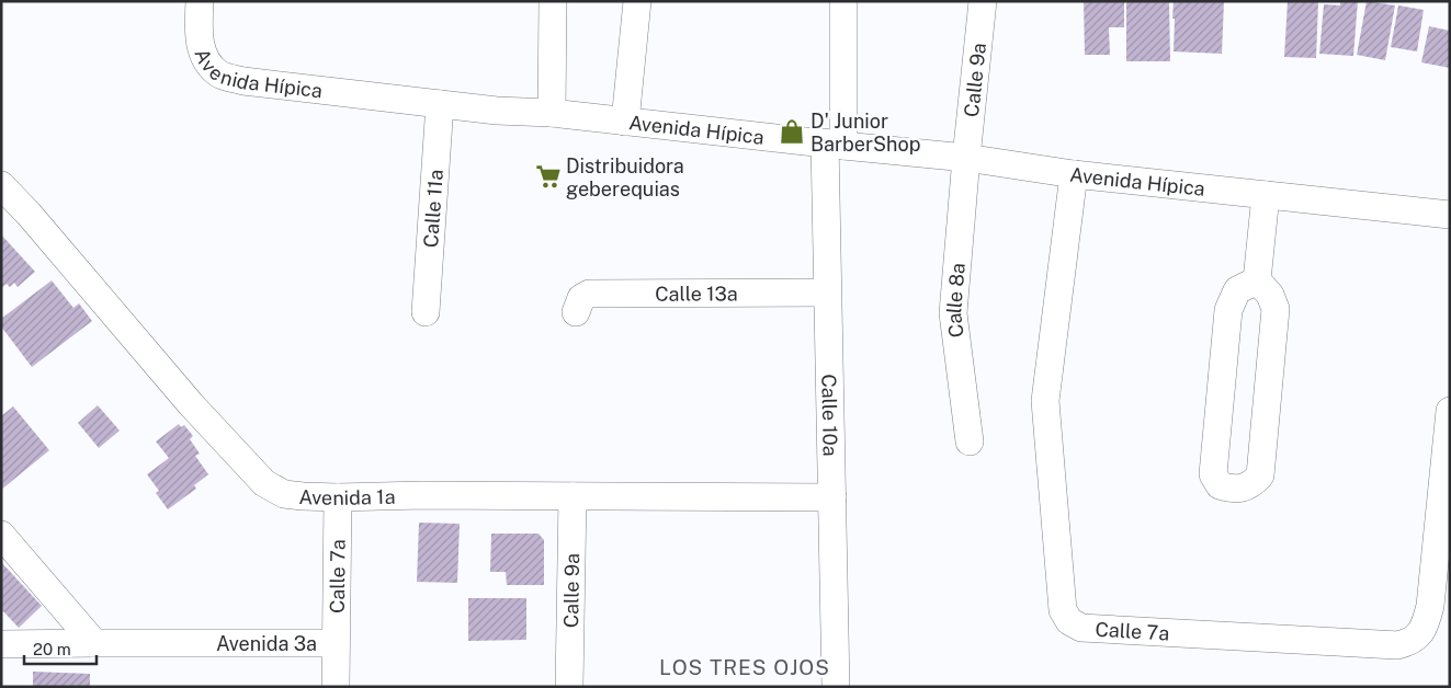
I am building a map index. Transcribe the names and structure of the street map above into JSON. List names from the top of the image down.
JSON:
{
  "streets": {
    "street": [
      "Avenida Hípica",
      "Calle 9a",
      "Calle 11a",
      "Calle 13a",
      "Calle 8a",
      "Calle 10a",
      "Avenida 1a",
      "Calle 7a",
      "Avenida 3a"
    ]
  },
  "crossings": [
    ["Avenida Hípica", "Calle 9a"],
    ["Avenida Hípica", "Calle 11a"],
    ["Avenida Hípica", "Calle 8a"],
    ["Avenida Hípica", "Calle 10a"],
    ["Avenida Hípica", "Calle 7a"],
    ["Calle 9a", "Calle 8a"],
    ["Calle 9a", "Avenida 1a"],
    ["Calle 13a", "Calle 10a"],
    ["Calle 10a", "Avenida 1a"],
    ["Avenida 1a", "Calle 7a"],
    ["Calle 7a", "Avenida 3a"]
  ],
  "districts": ["LOS TRES OJOS"],
  "places": {
    "shop": ["D' Junior BarberShop"],
    "supermarket": ["Distribuidora geberequias"]
  },
  "scale_bar": "20 m"
}
